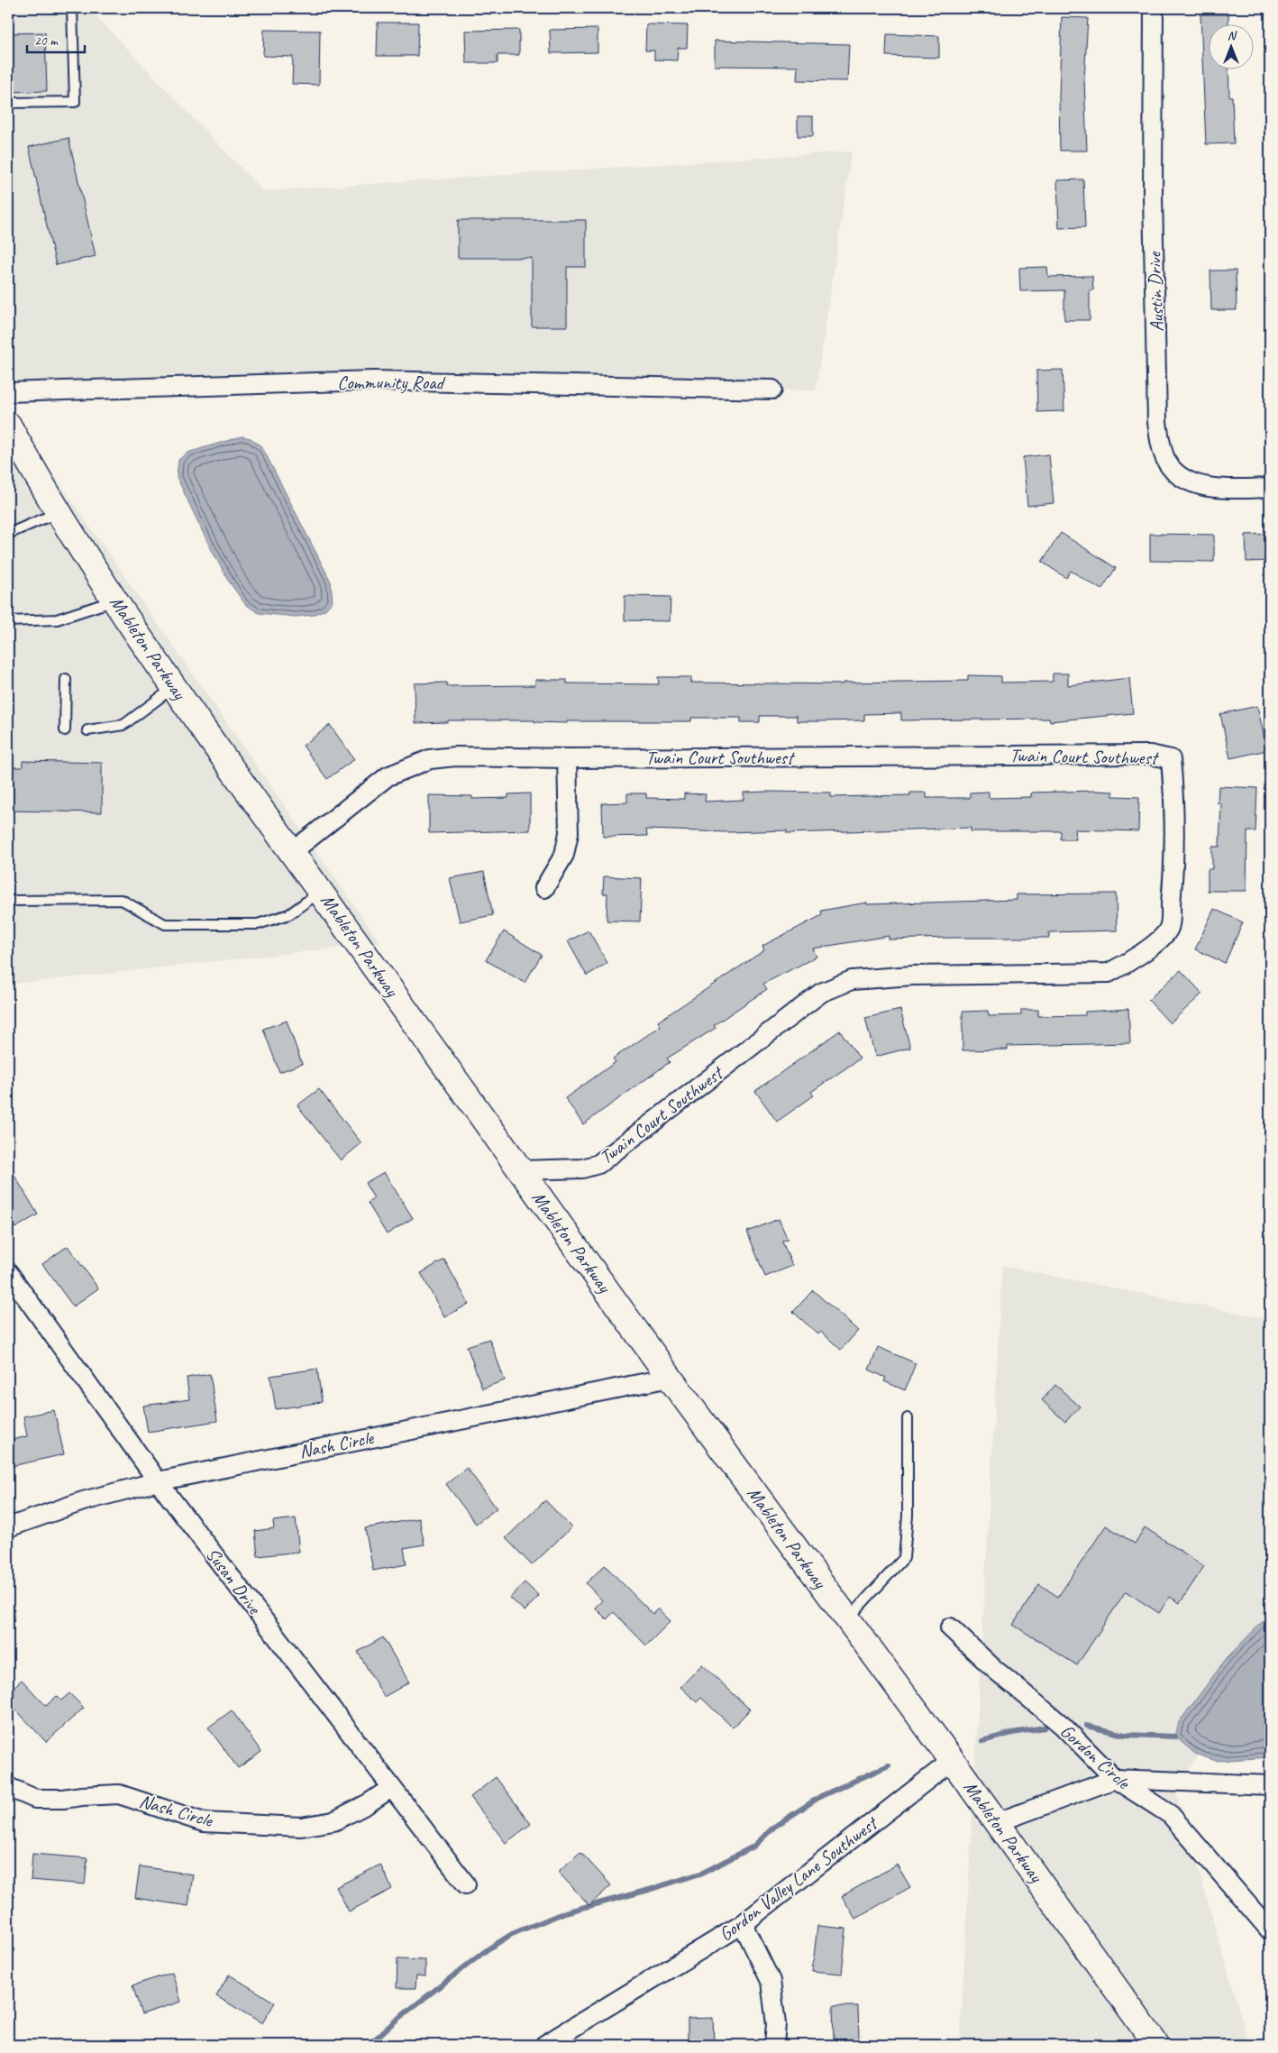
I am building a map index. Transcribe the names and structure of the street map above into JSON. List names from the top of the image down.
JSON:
{
  "streets": {
    "main road": ["Mableton Parkway"],
    "street": [
      "Austin Drive",
      "Community Road",
      "Twain Court Southwest",
      "Nash Circle",
      "Susan Drive",
      "Gordon Circle",
      "Gordon Valley Lane Southwest"
    ]
  },
  "crossings": [
    ["Mableton Parkway", "Twain Court Southwest"],
    ["Mableton Parkway", "Nash Circle"],
    ["Mableton Parkway", "Gordon Valley Lane Southwest"],
    ["Nash Circle", "Susan Drive"]
  ],
  "scale_bar": "20 m",
  "north": "top"
}
